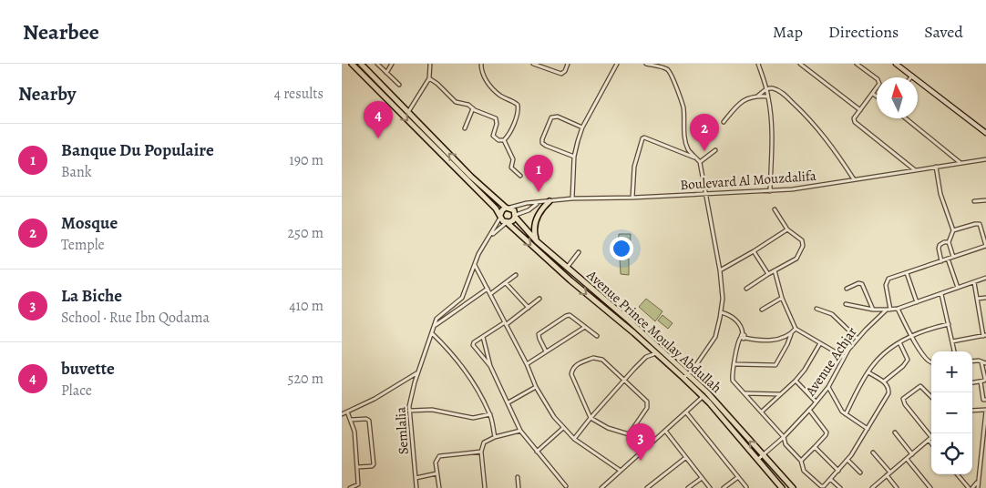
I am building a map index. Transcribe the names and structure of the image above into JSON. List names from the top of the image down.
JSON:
{
  "streets": {
    "main road": ["Avenue Prince Moulay Abdullah"],
    "street": ["Boulevard Al Mouzdalifa", "Avenue Achjar", "Semlalia"]
  },
  "crossings": [
    ["Boulevard Al Mouzdalifa", "Avenue Prince Moulay Abdullah"],
    ["Avenue Prince Moulay Abdullah", "Avenue Achjar"]
  ],
  "north": "top",
  "page": {
    "header": "Nearbee",
    "nav": ["Map", "Directions", "Saved"],
    "heading": ["Nearby", "4 results"],
    "pins": [
      "4",
      "2",
      "1",
      "3"
    ],
    "list": [
      {
        "mark": "1",
        "name": "Banque Du Populaire",
        "note": "Bank",
        "value": "190 m"
      },
      {
        "mark": "2",
        "name": "Mosque",
        "note": "Temple",
        "value": "250 m"
      },
      {
        "mark": "3",
        "name": "La Biche",
        "note": "School · Rue Ibn Qodama",
        "value": "410 m"
      },
      {
        "mark": "4",
        "name": "buvette",
        "note": "Place",
        "value": "520 m"
      }
    ],
    "map_buttons": ["+", "−"]
  }
}
